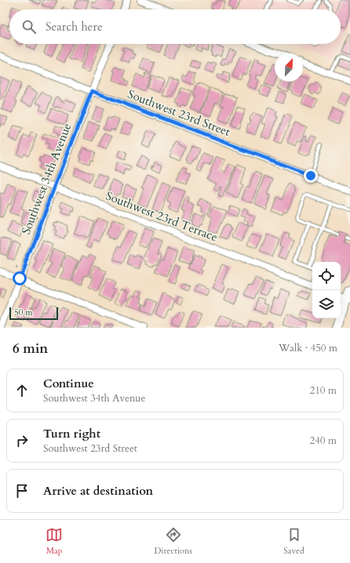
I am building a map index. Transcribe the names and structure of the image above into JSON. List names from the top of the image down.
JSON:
{
  "streets": {
    "street": ["Southwest 23rd Street", "Southwest 34th Avenue", "Southwest 23rd Terrace"]
  },
  "crossings": [
    ["Southwest 23rd Street", "Southwest 34th Avenue"],
    ["Southwest 34th Avenue", "Southwest 23rd Terrace"]
  ],
  "scale_bar": "50 m",
  "north": "top right",
  "page": {
    "search": "Search here",
    "scale": "50 m",
    "heading": ["6 min", "Walk · 450 m"],
    "list": [
      ["Continue", "Southwest 34th Avenue", "210 m"],
      ["Turn right", "Southwest 23rd Street", "240 m"],
      "Arrive at destination"
    ],
    "nav": ["Map", "Directions", "Saved"]
  }
}
